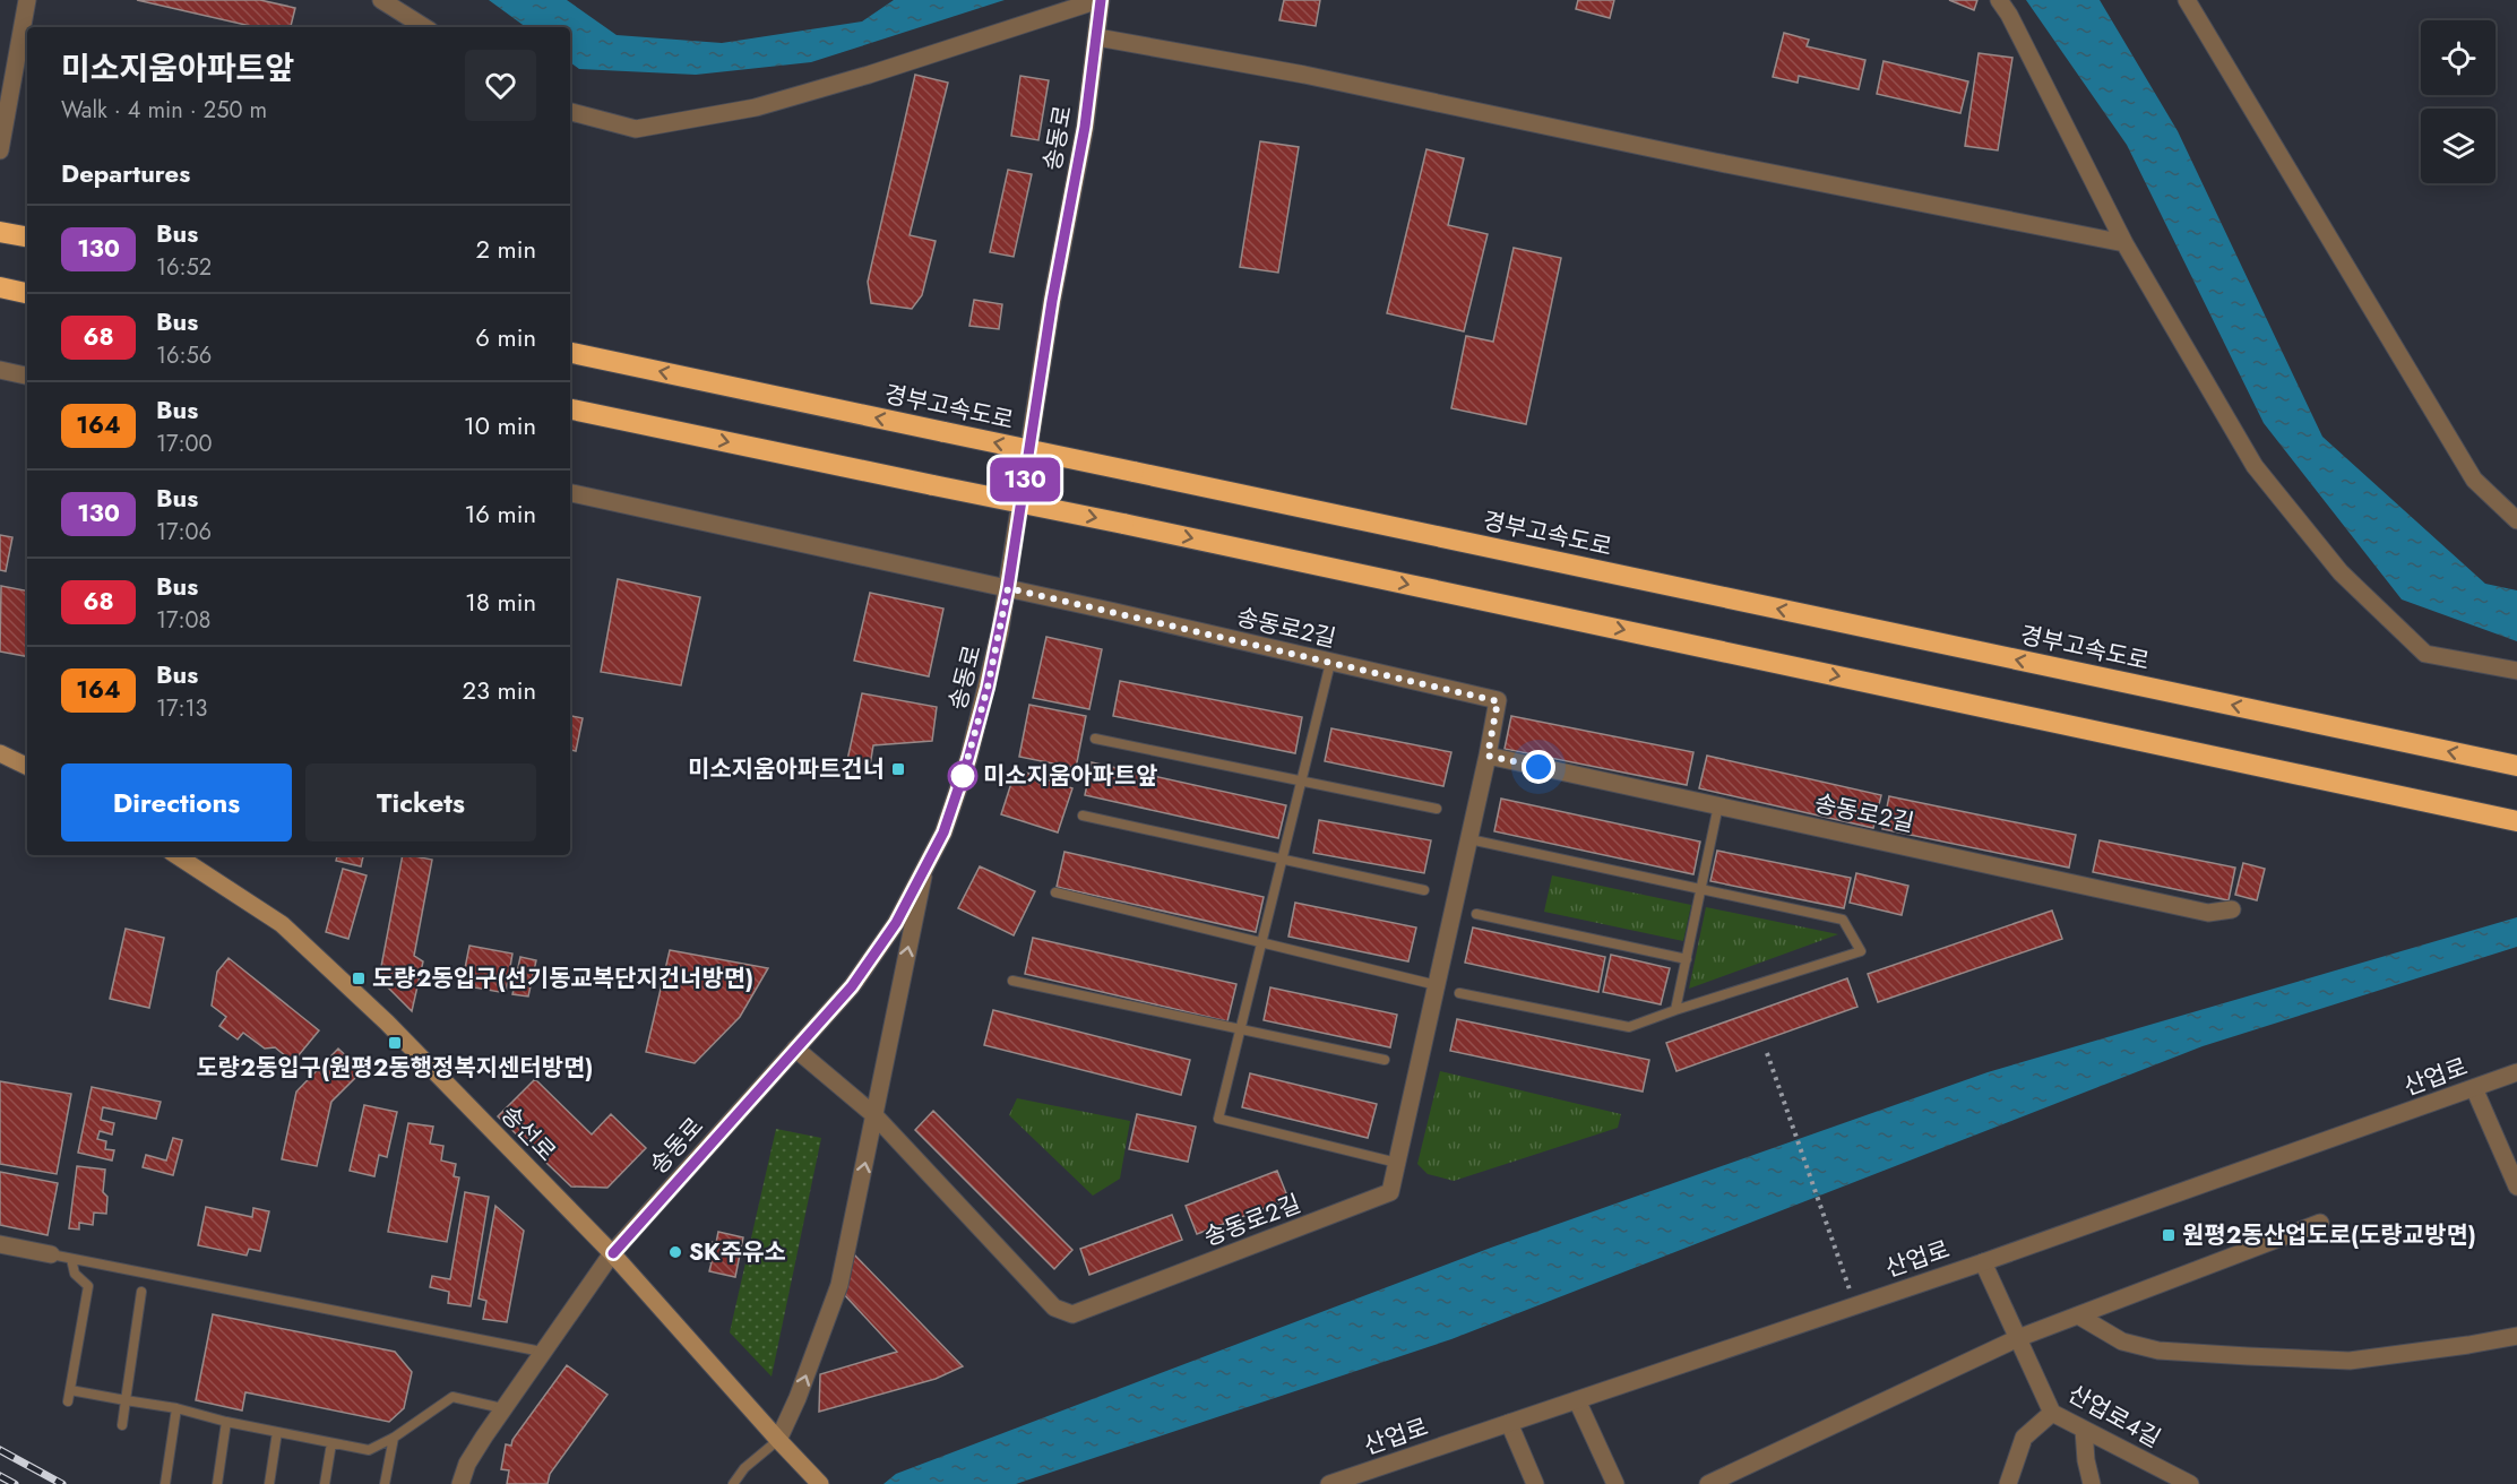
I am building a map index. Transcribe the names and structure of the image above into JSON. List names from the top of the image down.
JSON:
{
  "streets": {
    "highway": ["경부고속도로"],
    "main road": ["송선로"],
    "street": [
      "송동로",
      "송동로2길",
      "산업로",
      "산업로4길"
    ]
  },
  "crossings": [
    ["송동로", "송동로2길"],
    ["송동로", "송선로"],
    ["산업로", "산업로4길"]
  ],
  "places": {
    "transit": [
      "미소지움아파트건너",
      "도량2동입구(선기동교복단지건너방면)",
      "도량2동입구(원평2동행정복지센터방면)",
      "원평2동산업도로(도량교방면)"
    ],
    "other": ["미소지움아파트앞", "SK주유소"]
  },
  "lines": ["bus line 130"],
  "page": {
    "on_map": "130",
    "heading": [
      ["미소지움아파트앞", "Walk · 4 min · 250 m"],
      "Departures"
    ],
    "list": [
      {
        "mark": "130",
        "name": "Bus",
        "note": "16:52",
        "value": "2 min"
      },
      {
        "mark": "68",
        "name": "Bus",
        "note": "16:56",
        "value": "6 min"
      },
      {
        "mark": "164",
        "name": "Bus",
        "note": "17:00",
        "value": "10 min"
      },
      {
        "mark": "130",
        "name": "Bus",
        "note": "17:06",
        "value": "16 min"
      },
      {
        "mark": "68",
        "name": "Bus",
        "note": "17:08",
        "value": "18 min"
      },
      {
        "mark": "164",
        "name": "Bus",
        "note": "17:13",
        "value": "23 min"
      }
    ],
    "buttons": ["Directions", "Tickets"]
  }
}
